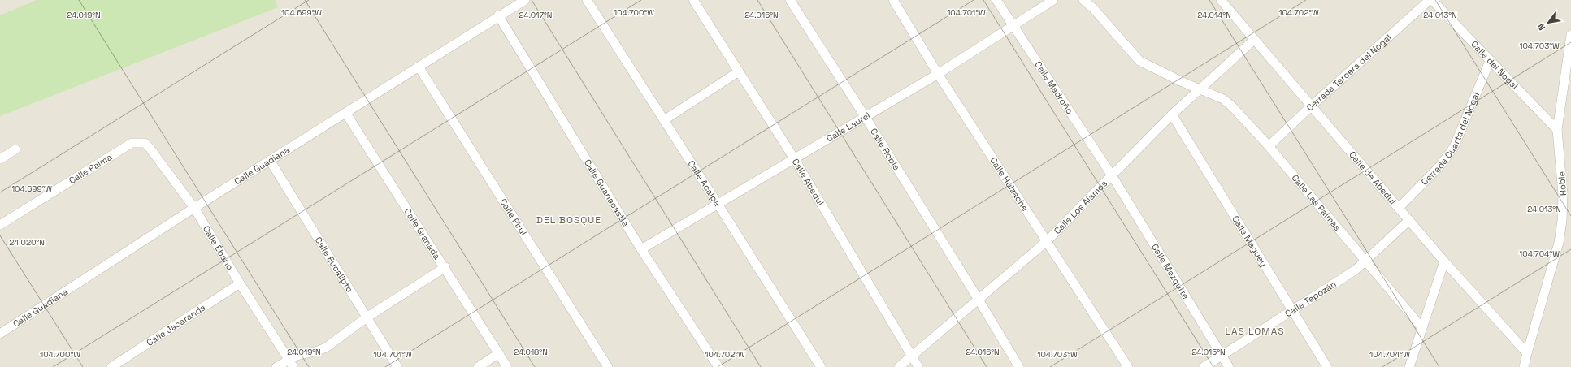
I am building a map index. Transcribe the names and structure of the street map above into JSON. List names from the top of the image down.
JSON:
{
  "streets": {
    "street": [
      "Calle del Nogal",
      "Cerrada Tercera del Nogal",
      "Calle Madroño",
      "Calle Laurel",
      "Cerrada Cuarta del Nogal",
      "Calle Roble",
      "Calle Guadiana",
      "Calle Palma",
      "Calle de Abedul",
      "Calle Abedul",
      "Calle Acalpa",
      "Roble",
      "Calle Huizache",
      "Calle Guanacastle",
      "Calle Las Palmas",
      "Calle Los Álamos",
      "Calle Pirul",
      "Calle Granada",
      "Calle Maguey",
      "Calle Ébano",
      "Calle Eucalipto",
      "Calle Mezquite",
      "Calle Tepozán",
      "Calle Jacaranda"
    ]
  },
  "crossings": [
    ["Calle del Nogal", "Cerrada Cuarta del Nogal"],
    ["Calle del Nogal", "Roble"],
    ["Cerrada Tercera del Nogal", "Calle de Abedul"],
    ["Cerrada Tercera del Nogal", "Calle Las Palmas"],
    ["Calle Madroño", "Calle Laurel"],
    ["Calle Madroño", "Calle Los Álamos"],
    ["Calle Madroño", "Calle Mezquite"],
    ["Calle Laurel", "Calle Roble"],
    ["Calle Laurel", "Calle Abedul"],
    ["Calle Laurel", "Calle Acalpa"],
    ["Calle Laurel", "Calle Huizache"],
    ["Calle Laurel", "Calle Guanacastle"],
    ["Cerrada Cuarta del Nogal", "Calle de Abedul"],
    ["Calle Roble", "Calle Los Álamos"],
    ["Calle Guadiana", "Calle Guanacastle"],
    ["Calle Guadiana", "Calle Pirul"],
    ["Calle Guadiana", "Calle Granada"],
    ["Calle Guadiana", "Calle Ébano"],
    ["Calle Guadiana", "Calle Eucalipto"],
    ["Calle Palma", "Calle Ébano"],
    ["Calle de Abedul", "Roble"],
    ["Calle de Abedul", "Calle Los Álamos"],
    ["Calle de Abedul", "Calle Tepozán"],
    ["Calle Abedul", "Calle Los Álamos"],
    ["Calle Huizache", "Calle Los Álamos"],
    ["Calle Las Palmas", "Calle Los Álamos"],
    ["Calle Las Palmas", "Calle Tepozán"],
    ["Calle Los Álamos", "Calle Maguey"],
    ["Calle Los Álamos", "Calle Mezquite"],
    ["Calle Maguey", "Calle Tepozán"],
    ["Calle Ébano", "Calle Jacaranda"],
    ["Calle Mezquite", "Calle Tepozán"]
  ],
  "districts": ["DEL BOSQUE", "LAS LOMAS"],
  "north": "bottom left",
  "coordinates": [
    "104.699°W",
    "104.700°W",
    "104.701°W",
    "104.702°W",
    "24.019°N",
    "24.017°N",
    "24.014°N",
    "24.016°N",
    "24.013°N",
    "104.703°W",
    "24.020°N",
    "104.704°W",
    "24.018°N",
    "24.015°N"
  ]
}
